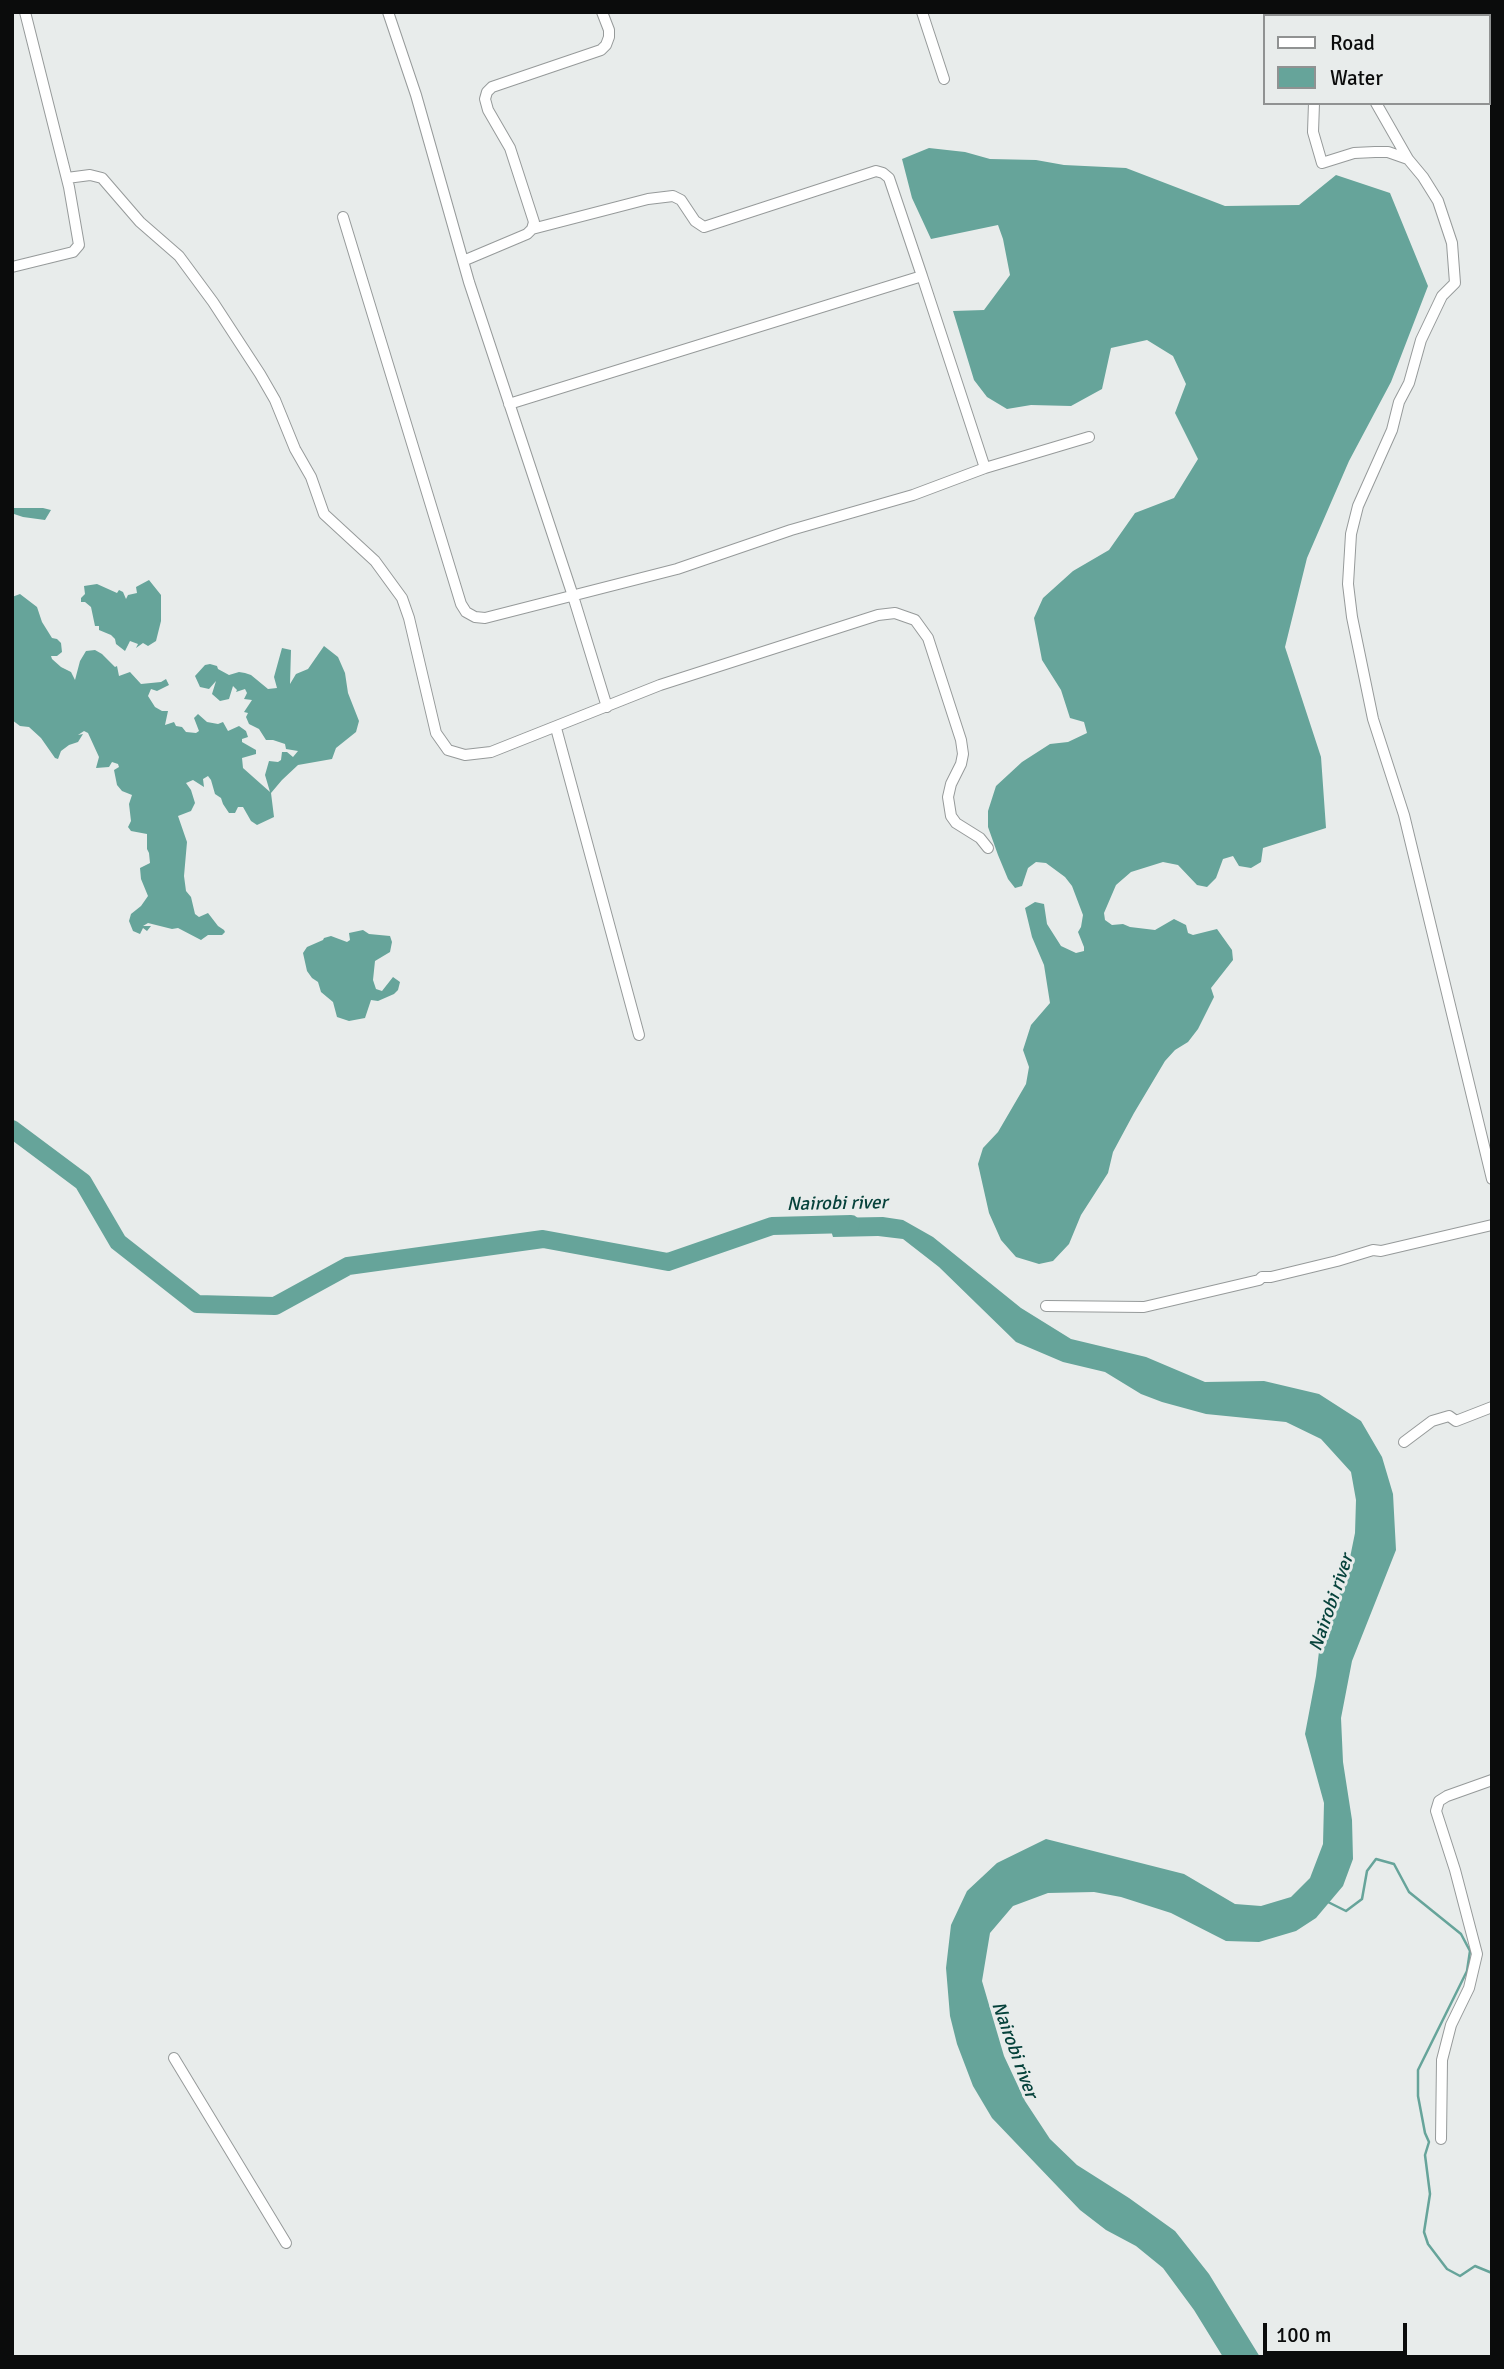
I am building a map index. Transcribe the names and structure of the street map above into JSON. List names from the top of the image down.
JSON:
{
  "water": ["Nairobi river"],
  "legend": ["Road", "Water"],
  "scale_bar": "100 m"
}
